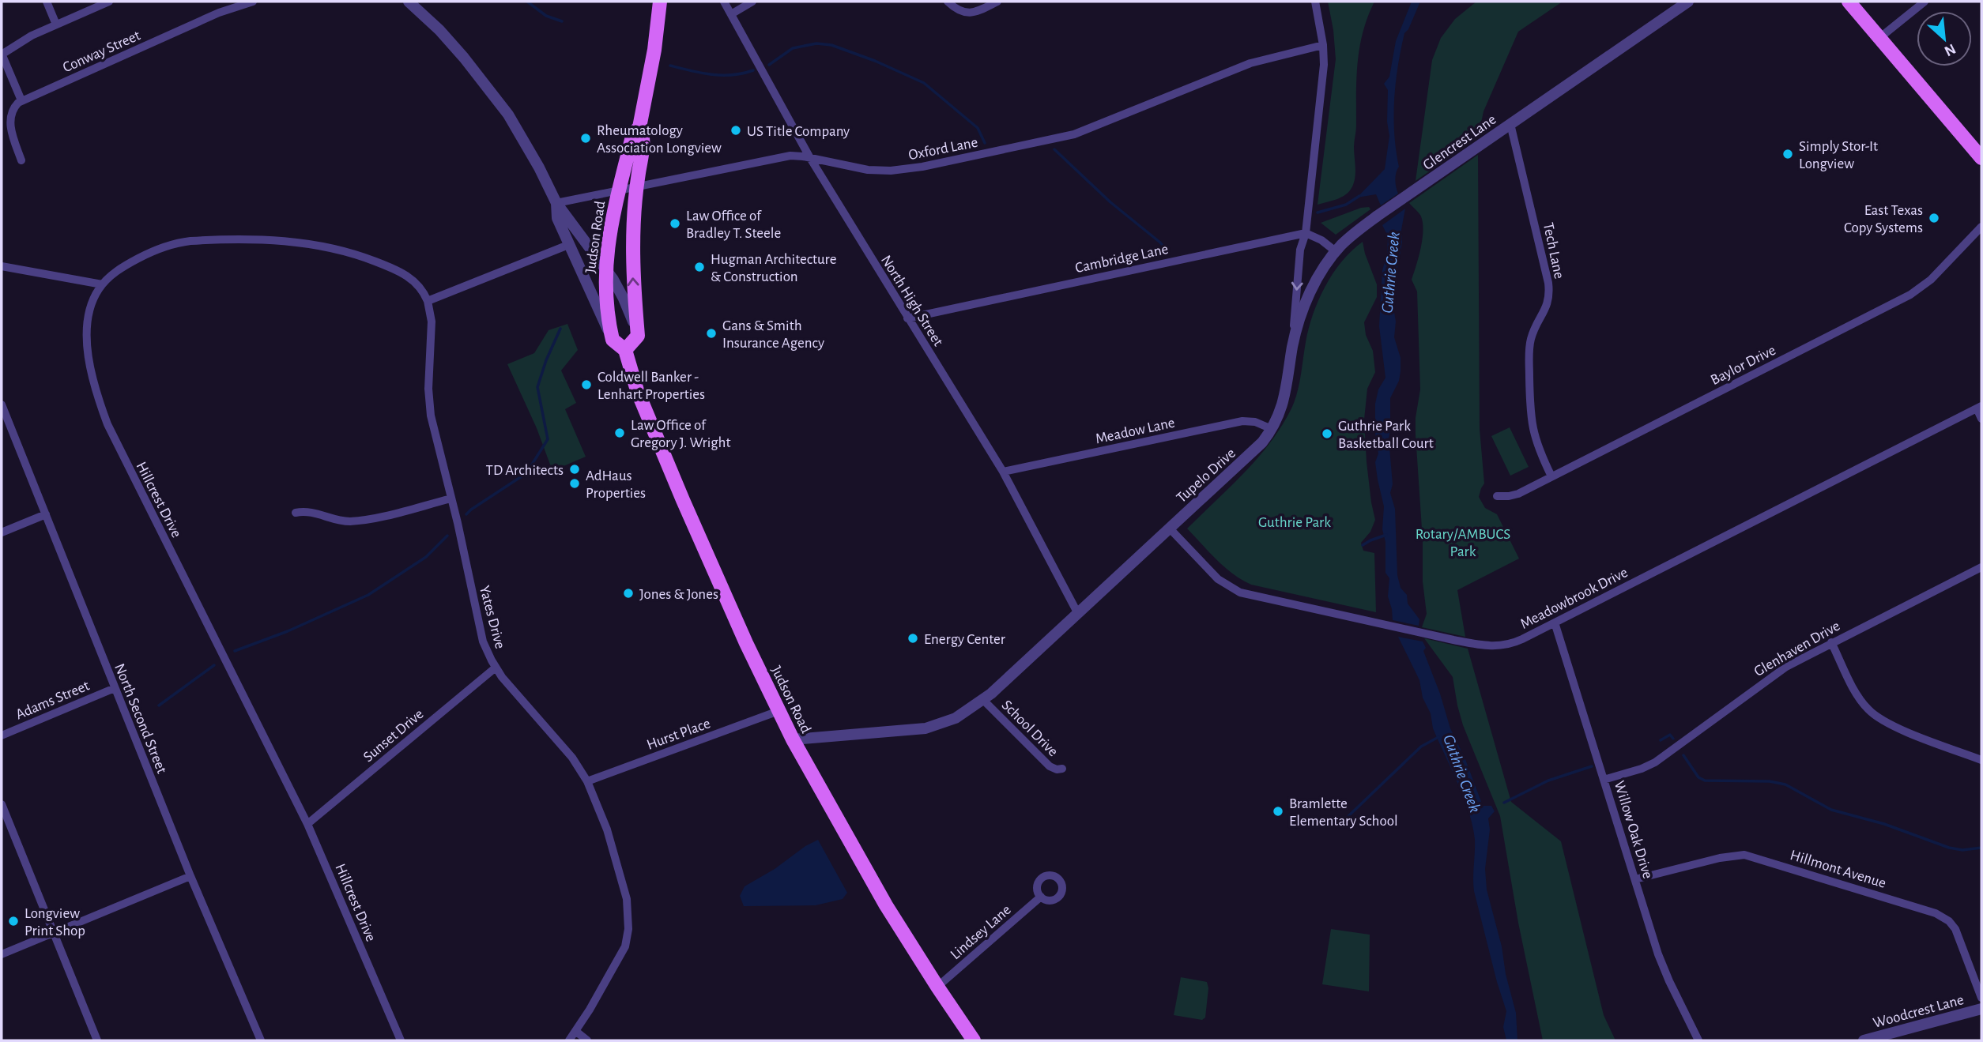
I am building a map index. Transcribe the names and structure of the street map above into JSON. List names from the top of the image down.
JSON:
{
  "streets": {
    "main road": ["Judson Road"],
    "street": [
      "Conway Street",
      "Glencrest Lane",
      "Oxford Lane",
      "Tech Lane",
      "Cambridge Lane",
      "North High Street",
      "Baylor Drive",
      "Meadow Lane",
      "Tupelo Drive",
      "Hillcrest Drive",
      "Meadowbrook Drive",
      "Yates Drive",
      "Glenhaven Drive",
      "Adams Street",
      "North Second Street",
      "School Drive",
      "Hurst Place",
      "Sunset Drive",
      "Willow Oak Drive",
      "Hillmont Avenue",
      "Lindsey Lane",
      "Woodcrest Lane"
    ]
  },
  "crossings": [
    ["Glencrest Lane", "Tech Lane"],
    ["Glencrest Lane", "Tupelo Drive"],
    ["Oxford Lane", "Judson Road"],
    ["Oxford Lane", "North High Street"],
    ["Oxford Lane", "Tupelo Drive"],
    ["Judson Road", "Tupelo Drive"],
    ["Judson Road", "Hurst Place"],
    ["Judson Road", "Lindsey Lane"],
    ["Tech Lane", "Baylor Drive"],
    ["Cambridge Lane", "North High Street"],
    ["Cambridge Lane", "Tupelo Drive"],
    ["North High Street", "Meadow Lane"],
    ["North High Street", "Tupelo Drive"],
    ["Meadow Lane", "Tupelo Drive"],
    ["Tupelo Drive", "Meadowbrook Drive"],
    ["Tupelo Drive", "School Drive"],
    ["Hillcrest Drive", "Yates Drive"],
    ["Hillcrest Drive", "Sunset Drive"],
    ["Meadowbrook Drive", "Willow Oak Drive"],
    ["Yates Drive", "Hurst Place"],
    ["Yates Drive", "Sunset Drive"],
    ["Glenhaven Drive", "Willow Oak Drive"],
    ["Adams Street", "North Second Street"],
    ["Willow Oak Drive", "Hillmont Avenue"]
  ],
  "water": ["Guthrie Creek"],
  "parks": ["Guthrie Park", "Rotary/AMBUCS Park"],
  "places": [
    "US Title Company",
    "Rheumatology Association Longview",
    "Simply Stor-It Longview",
    "East Texas Copy Systems",
    "Law Office of Bradley T. Steele",
    "Hugman Architecture & Construction",
    "Gans & Smith Insurance Agency",
    "Coldwell Banker - Lenhart Properties",
    "Law Office of Gregory J. Wright",
    "Guthrie Park Basketball Court",
    "TD Architects",
    "AdHaus Properties",
    "Jones & Jones",
    "Energy Center",
    "Bramlette Elementary School",
    "Longview Print Shop"
  ],
  "north": "bottom right"
}
